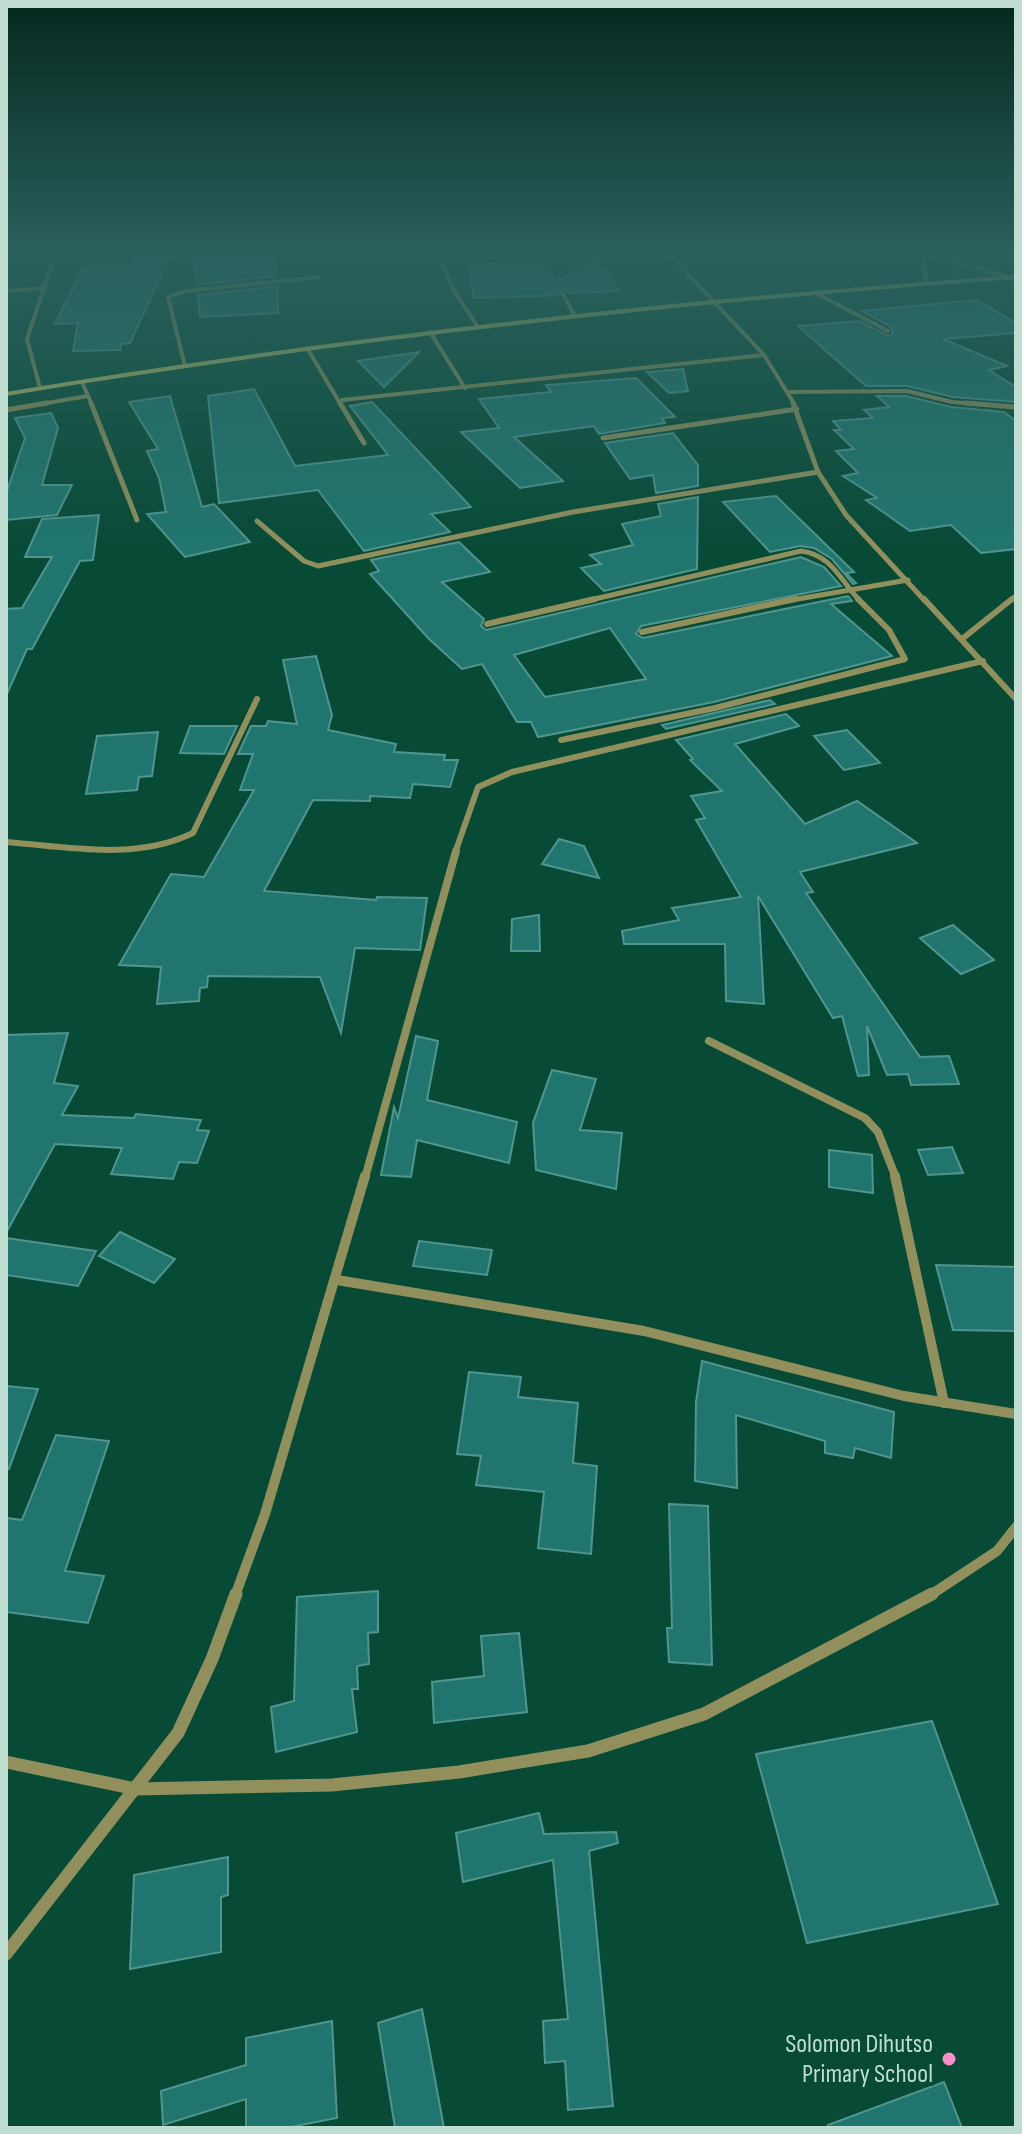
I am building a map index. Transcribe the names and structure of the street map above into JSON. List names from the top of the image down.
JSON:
{
  "places": ["Solomon Dihutso Primary School"]
}
